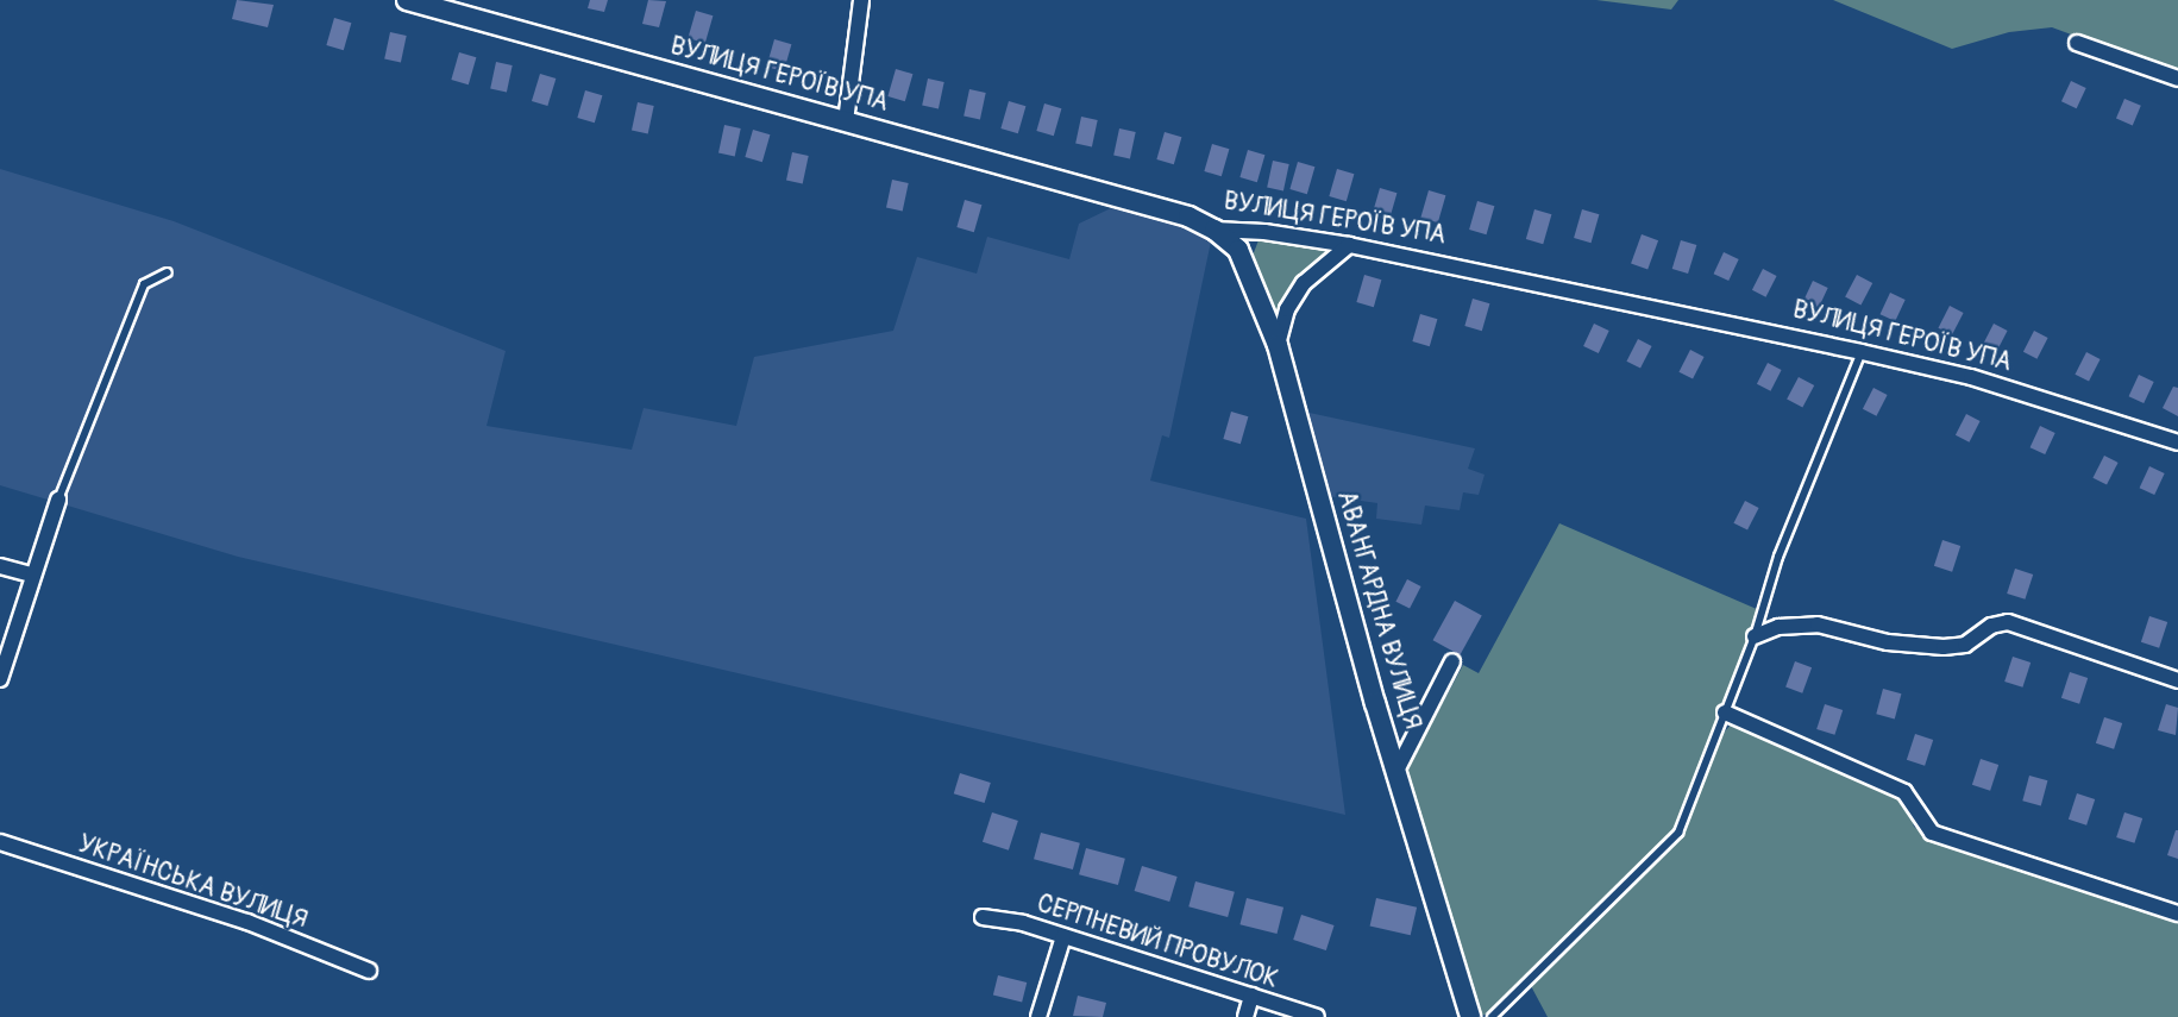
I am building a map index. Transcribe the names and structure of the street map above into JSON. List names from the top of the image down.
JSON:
{
  "streets": {
    "street": [
      "ВУЛИЦЯ ГЕРОЇВ УПА",
      "АВАНГАРДНА ВУЛИЦЯ",
      "УКРАЇНСЬКА ВУЛИЦЯ",
      "СЕРПНЕВИЙ ПРОВУЛОК"
    ]
  },
  "crossings": [
    ["ВУЛИЦЯ ГЕРОЇВ УПА", "АВАНГАРДНА ВУЛИЦЯ"]
  ]
}
